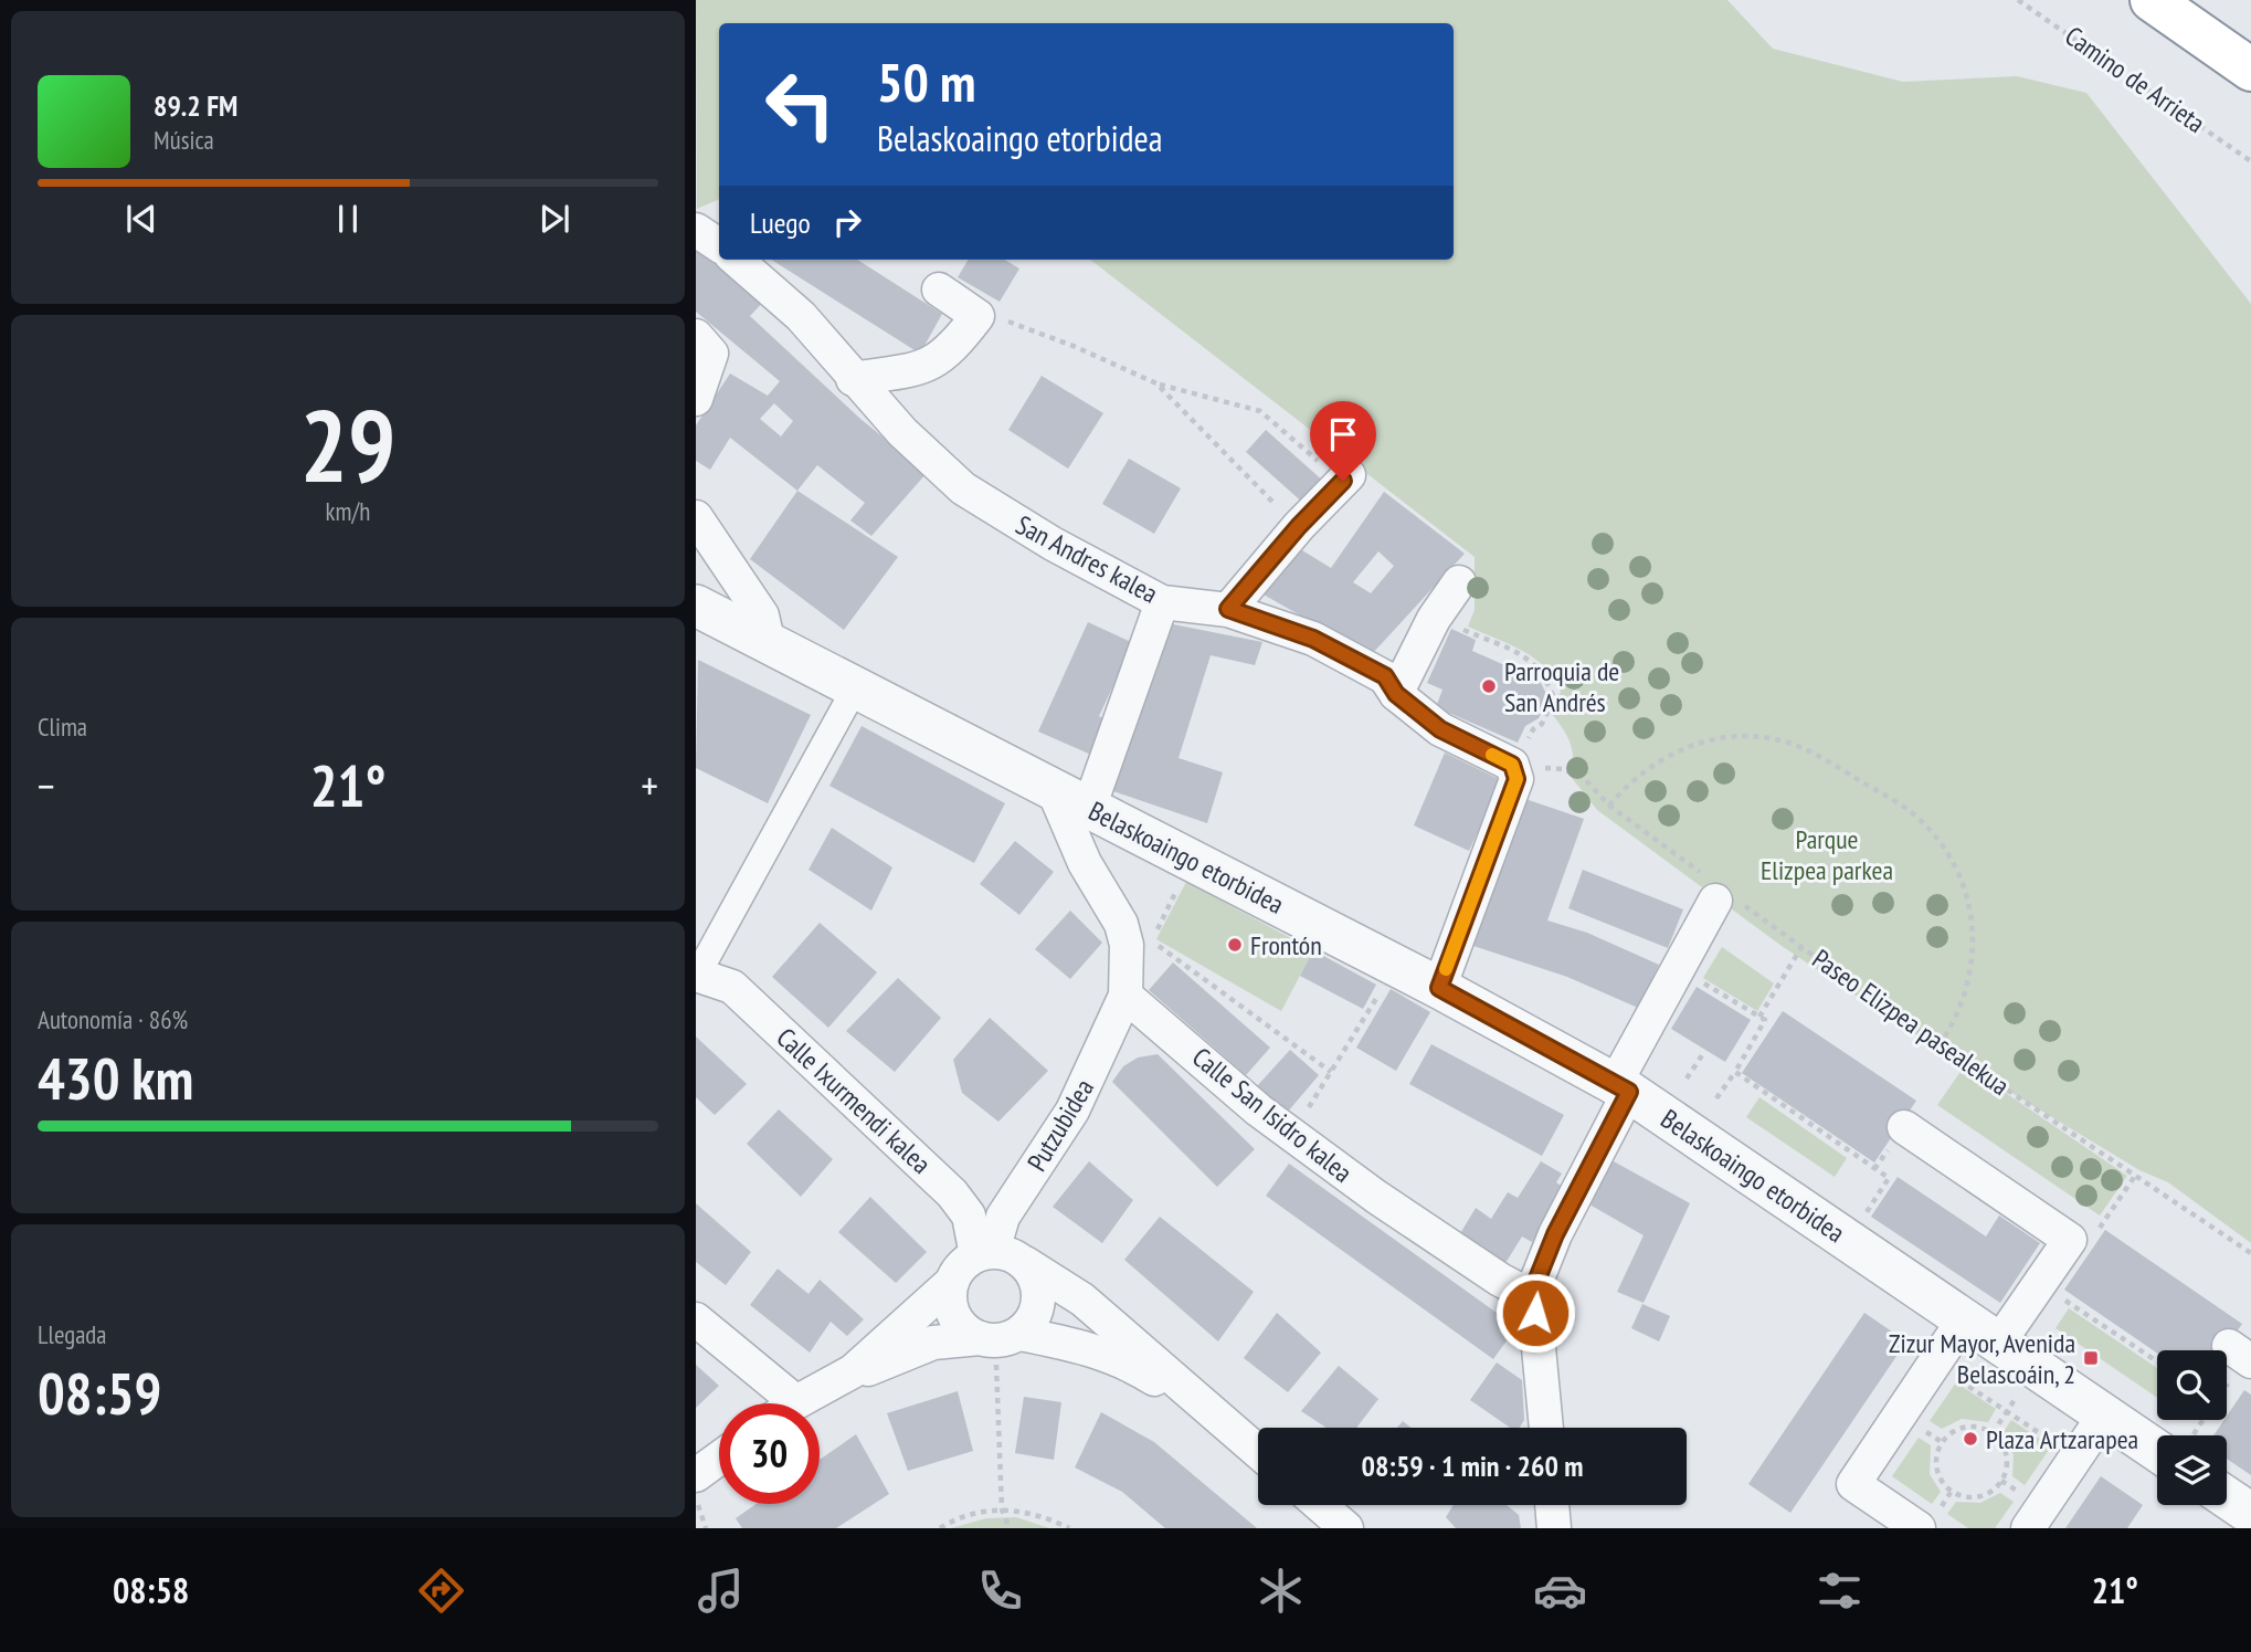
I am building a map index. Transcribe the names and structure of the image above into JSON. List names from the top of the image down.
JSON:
{
  "streets": {
    "street": [
      "San Andres kalea",
      "Belaskoaingo etorbidea",
      "Calle Ixurmendi kalea",
      "Calle San Isidro kalea",
      "Putzubidea"
    ],
    "path": ["Camino de Arrieta", "Paseo Elizpea pasealekua"]
  },
  "crossings": [
    ["Belaskoaingo etorbidea", "Calle Ixurmendi kalea"],
    ["Calle Ixurmendi kalea", "Putzubidea"],
    ["Calle San Isidro kalea", "Putzubidea"]
  ],
  "parks": ["Parque Elizpea parkea"],
  "places": {
    "other": ["Parroquia de San Andrés", "Frontón", "Plaza Artzarapea"],
    "transit": ["Zizur Mayor, Avenida Belascoáin, 2"]
  },
  "page": {
    "turn": ["50 m", "Belaskoaingo etorbidea"],
    "song": ["89.2 FM", "Música"],
    "then": "Luego",
    "tile": [
      ["29", "km/h"],
      "Clima",
      ["Autonomía · 86%", "430 km"],
      ["Llegada", "08:59"]
    ],
    "heat": ["−", "21°", "+"],
    "limit": "30",
    "trip": "08:59 · 1 min · 260 m",
    "tabs": ["08:58", "21°"]
  }
}
